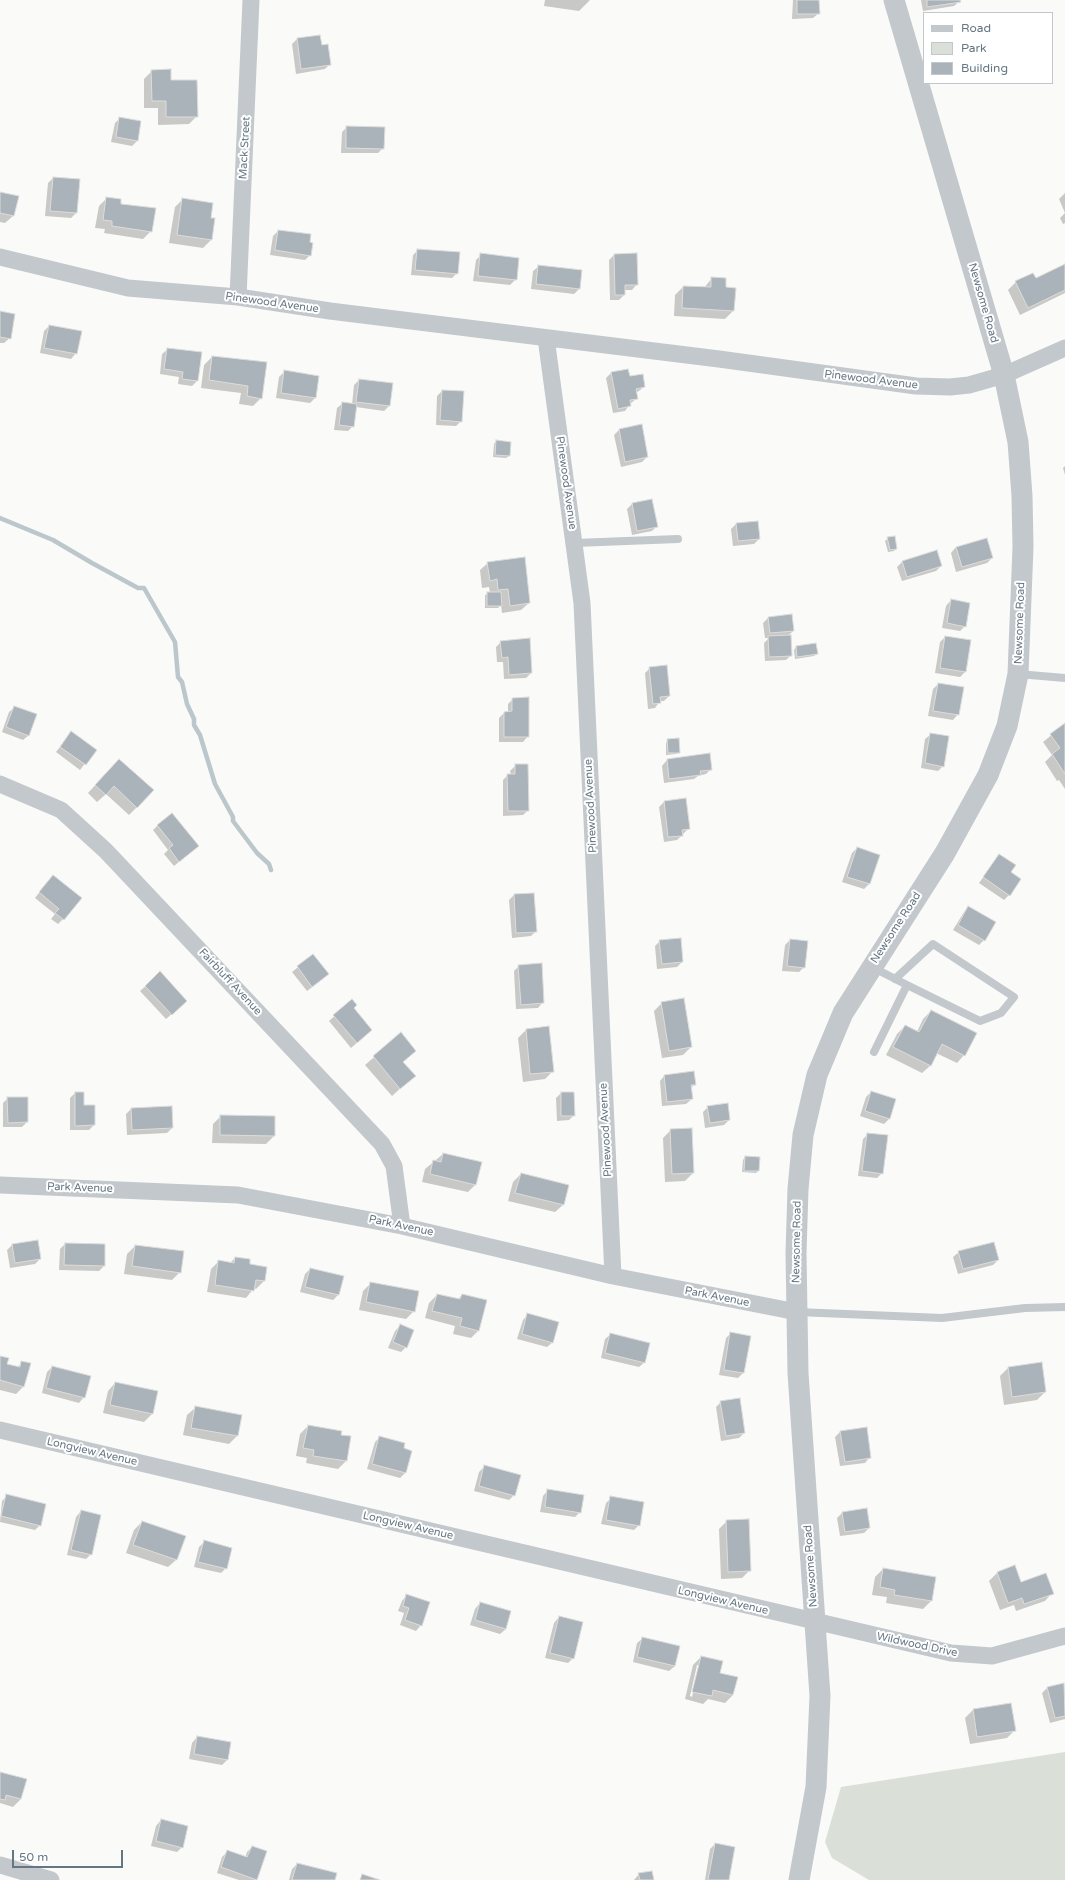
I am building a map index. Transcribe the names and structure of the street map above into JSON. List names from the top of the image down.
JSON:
{
  "streets": {
    "street": [
      "Mack Street",
      "Pinewood Avenue",
      "Newsome Road",
      "Fairbluff Avenue",
      "Park Avenue",
      "Longview Avenue",
      "Wildwood Drive"
    ]
  },
  "crossings": [
    ["Mack Street", "Pinewood Avenue"],
    ["Pinewood Avenue", "Newsome Road"],
    ["Pinewood Avenue", "Park Avenue"],
    ["Newsome Road", "Park Avenue"],
    ["Newsome Road", "Longview Avenue"],
    ["Newsome Road", "Wildwood Drive"],
    ["Fairbluff Avenue", "Park Avenue"],
    ["Longview Avenue", "Wildwood Drive"]
  ],
  "legend": ["Road", "Park", "Building"],
  "scale_bar": "50 m"
}
